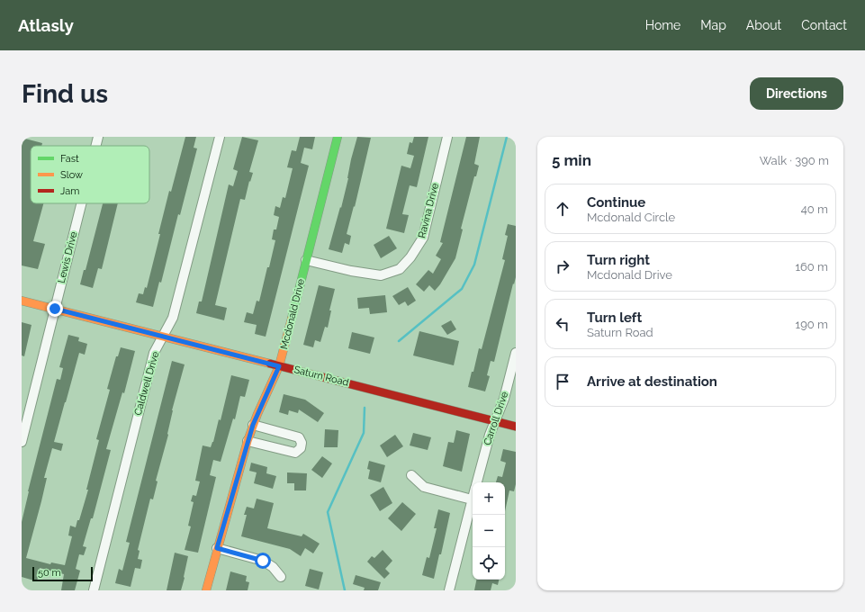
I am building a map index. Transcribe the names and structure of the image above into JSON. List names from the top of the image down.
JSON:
{
  "streets": {
    "street": [
      "Ravina Drive",
      "Lewis Drive",
      "Mcdonald Drive",
      "Saturn Road",
      "Caldwell Drive",
      "Carroll Drive"
    ]
  },
  "crossings": [
    ["Ravina Drive", "Mcdonald Drive"],
    ["Lewis Drive", "Saturn Road"],
    ["Mcdonald Drive", "Saturn Road"],
    ["Saturn Road", "Caldwell Drive"],
    ["Saturn Road", "Carroll Drive"]
  ],
  "legend": ["Fast", "Slow", "Jam"],
  "scale_bar": "50 m",
  "page": {
    "header": "Atlasly",
    "nav": [
      "Home",
      "Map",
      "About",
      "Contact"
    ],
    "buttons": "Directions",
    "title": "Find us",
    "heading": ["5 min", "Walk · 390 m"],
    "list": [
      ["Continue", "Mcdonald Circle", "40 m"],
      ["Turn right", "Mcdonald Drive", "160 m"],
      ["Turn left", "Saturn Road", "190 m"],
      "Arrive at destination"
    ],
    "map_buttons": ["+", "−"],
    "scale": "50 m"
  }
}
